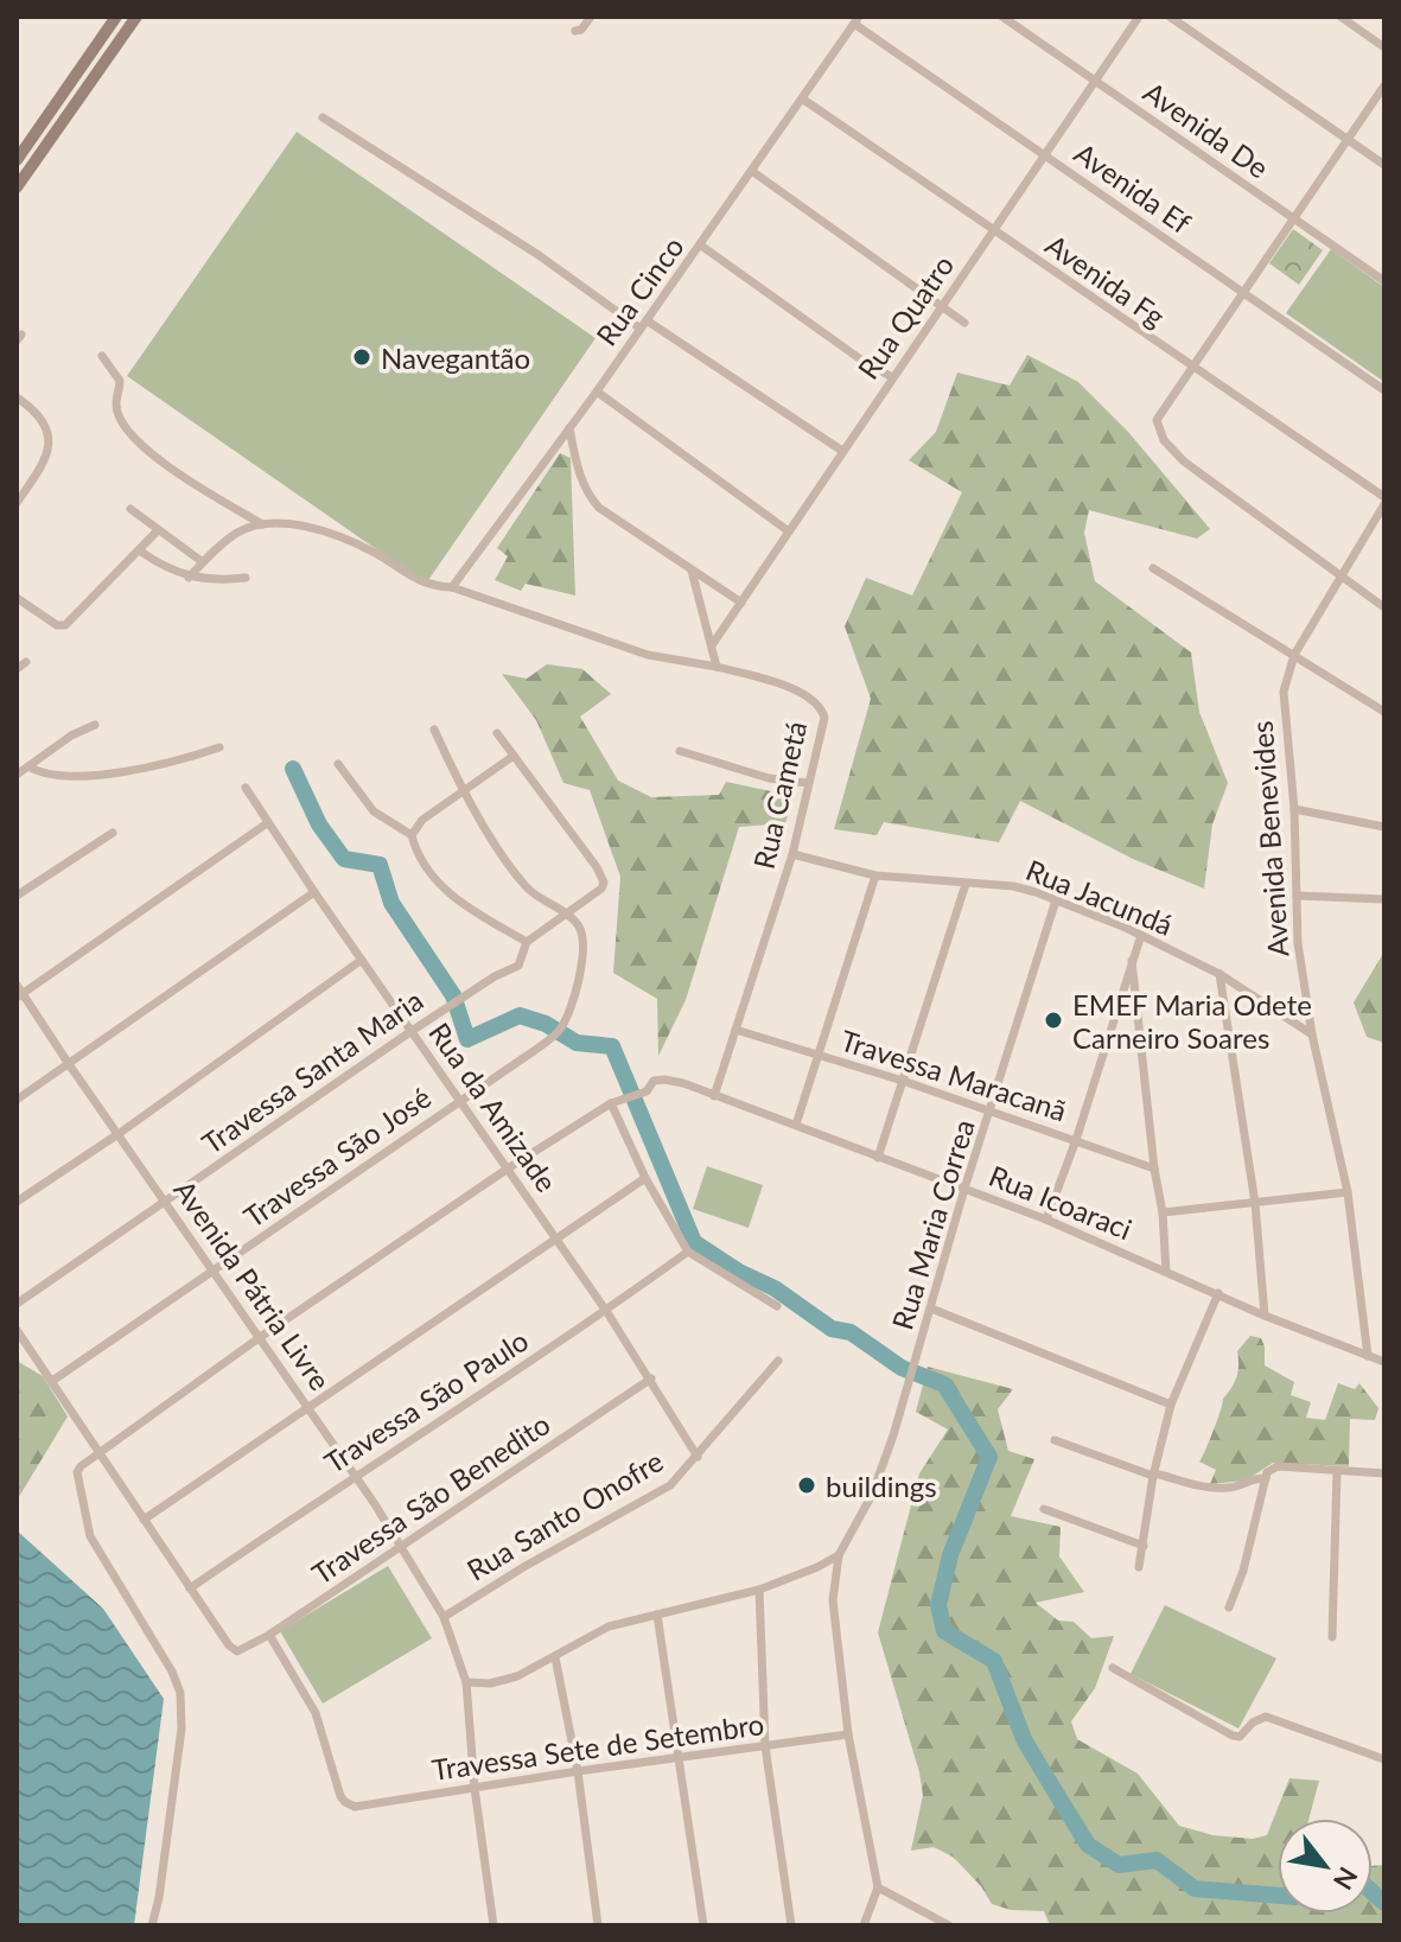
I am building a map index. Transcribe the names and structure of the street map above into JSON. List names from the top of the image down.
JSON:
{
  "streets": {
    "street": [
      "Avenida De",
      "Avenida Ef",
      "Avenida Fg",
      "Rua Cinco",
      "Rua Quatro",
      "Rua Cametá",
      "Avenida Benevides",
      "Rua Jacundá",
      "Travessa Santa Maria",
      "Travessa Maracanã",
      "Rua da Amizade",
      "Travessa São José",
      "Rua Icoaraci",
      "Rua Maria Correa",
      "Avenida Pátria Livre",
      "Travessa São Paulo",
      "Travessa São Benedito",
      "Rua Santo Onofre",
      "Travessa Sete de Setembro"
    ]
  },
  "crossings": [
    ["Avenida De", "Rua Quatro"],
    ["Avenida Ef", "Rua Cinco"],
    ["Avenida Ef", "Rua Quatro"],
    ["Avenida Fg", "Rua Cinco"],
    ["Avenida Fg", "Rua Quatro"],
    ["Avenida Fg", "Avenida Benevides"],
    ["Rua Cinco", "Rua Cametá"],
    ["Rua Cametá", "Rua Jacundá"],
    ["Rua Cametá", "Travessa Maracanã"],
    ["Rua Cametá", "Rua Icoaraci"],
    ["Avenida Benevides", "Rua Jacundá"],
    ["Avenida Benevides", "Rua Icoaraci"],
    ["Rua Jacundá", "Rua Maria Correa"],
    ["Travessa Santa Maria", "Rua da Amizade"],
    ["Travessa Santa Maria", "Travessa São José"],
    ["Travessa Santa Maria", "Avenida Pátria Livre"],
    ["Travessa Maracanã", "Rua Maria Correa"],
    ["Rua da Amizade", "Travessa São José"],
    ["Rua da Amizade", "Rua Icoaraci"],
    ["Rua da Amizade", "Travessa São Paulo"],
    ["Rua da Amizade", "Travessa São Benedito"],
    ["Rua da Amizade", "Rua Santo Onofre"],
    ["Travessa São José", "Avenida Pátria Livre"],
    ["Rua Icoaraci", "Rua Maria Correa"],
    ["Rua Icoaraci", "Avenida Pátria Livre"],
    ["Avenida Pátria Livre", "Travessa São Paulo"],
    ["Avenida Pátria Livre", "Travessa São Benedito"],
    ["Avenida Pátria Livre", "Rua Santo Onofre"],
    ["Avenida Pátria Livre", "Travessa Sete de Setembro"],
    ["Travessa São Paulo", "Travessa São Benedito"],
    ["Travessa São Benedito", "Travessa Sete de Setembro"]
  ],
  "places": ["Navegantão", "EMEF Maria Odete Carneiro Soares", "buildings"],
  "north": "bottom right"
}
